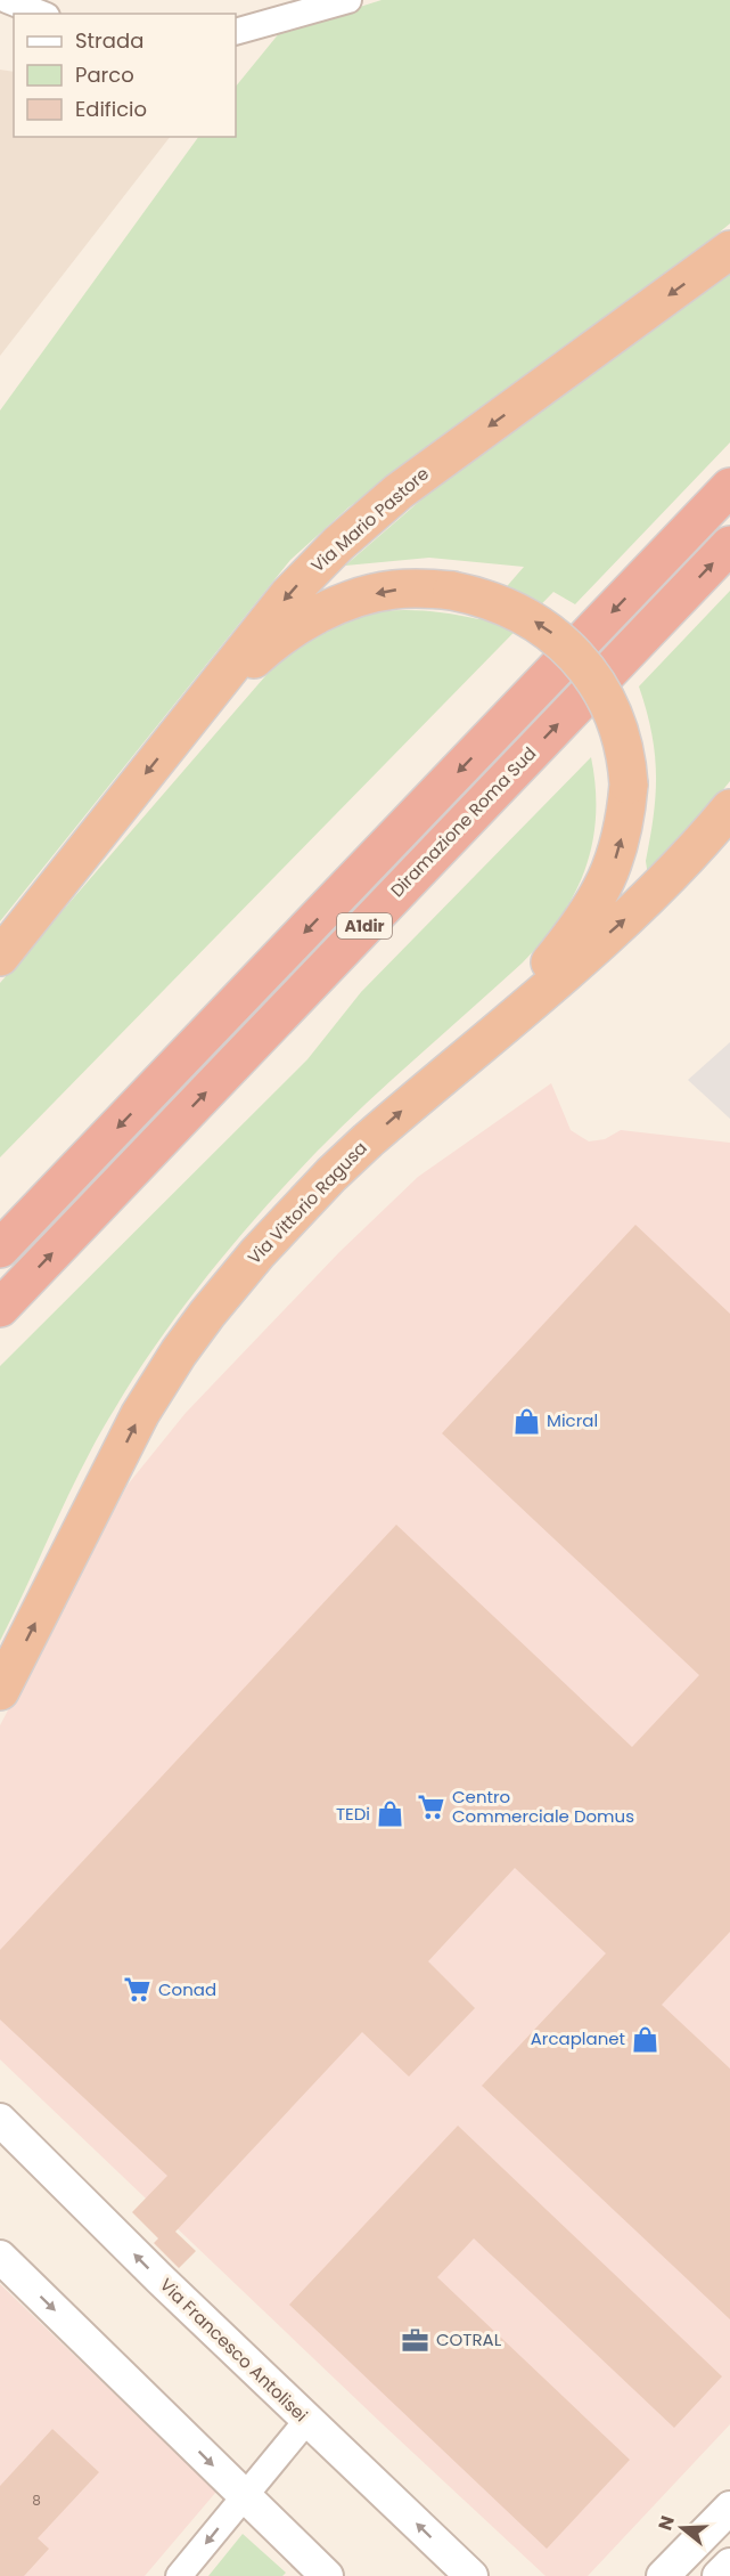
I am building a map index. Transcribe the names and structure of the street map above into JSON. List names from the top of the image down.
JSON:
{
  "streets": {
    "highway": [
      "Via Mario Pastore",
      "Diramazione Roma Sud",
      "A1dir",
      "Via Vittorio Ragusa"
    ],
    "street": ["Via Francesco Antolisei"]
  },
  "places": {
    "shop": ["Micral", "TEDi", "Arcaplanet"],
    "supermarket": ["Centro Commerciale Domus", "Conad"],
    "office": ["COTRAL"]
  },
  "house_numbers": ["8"],
  "legend": ["Strada", "Parco", "Edificio"],
  "north": "left"
}
